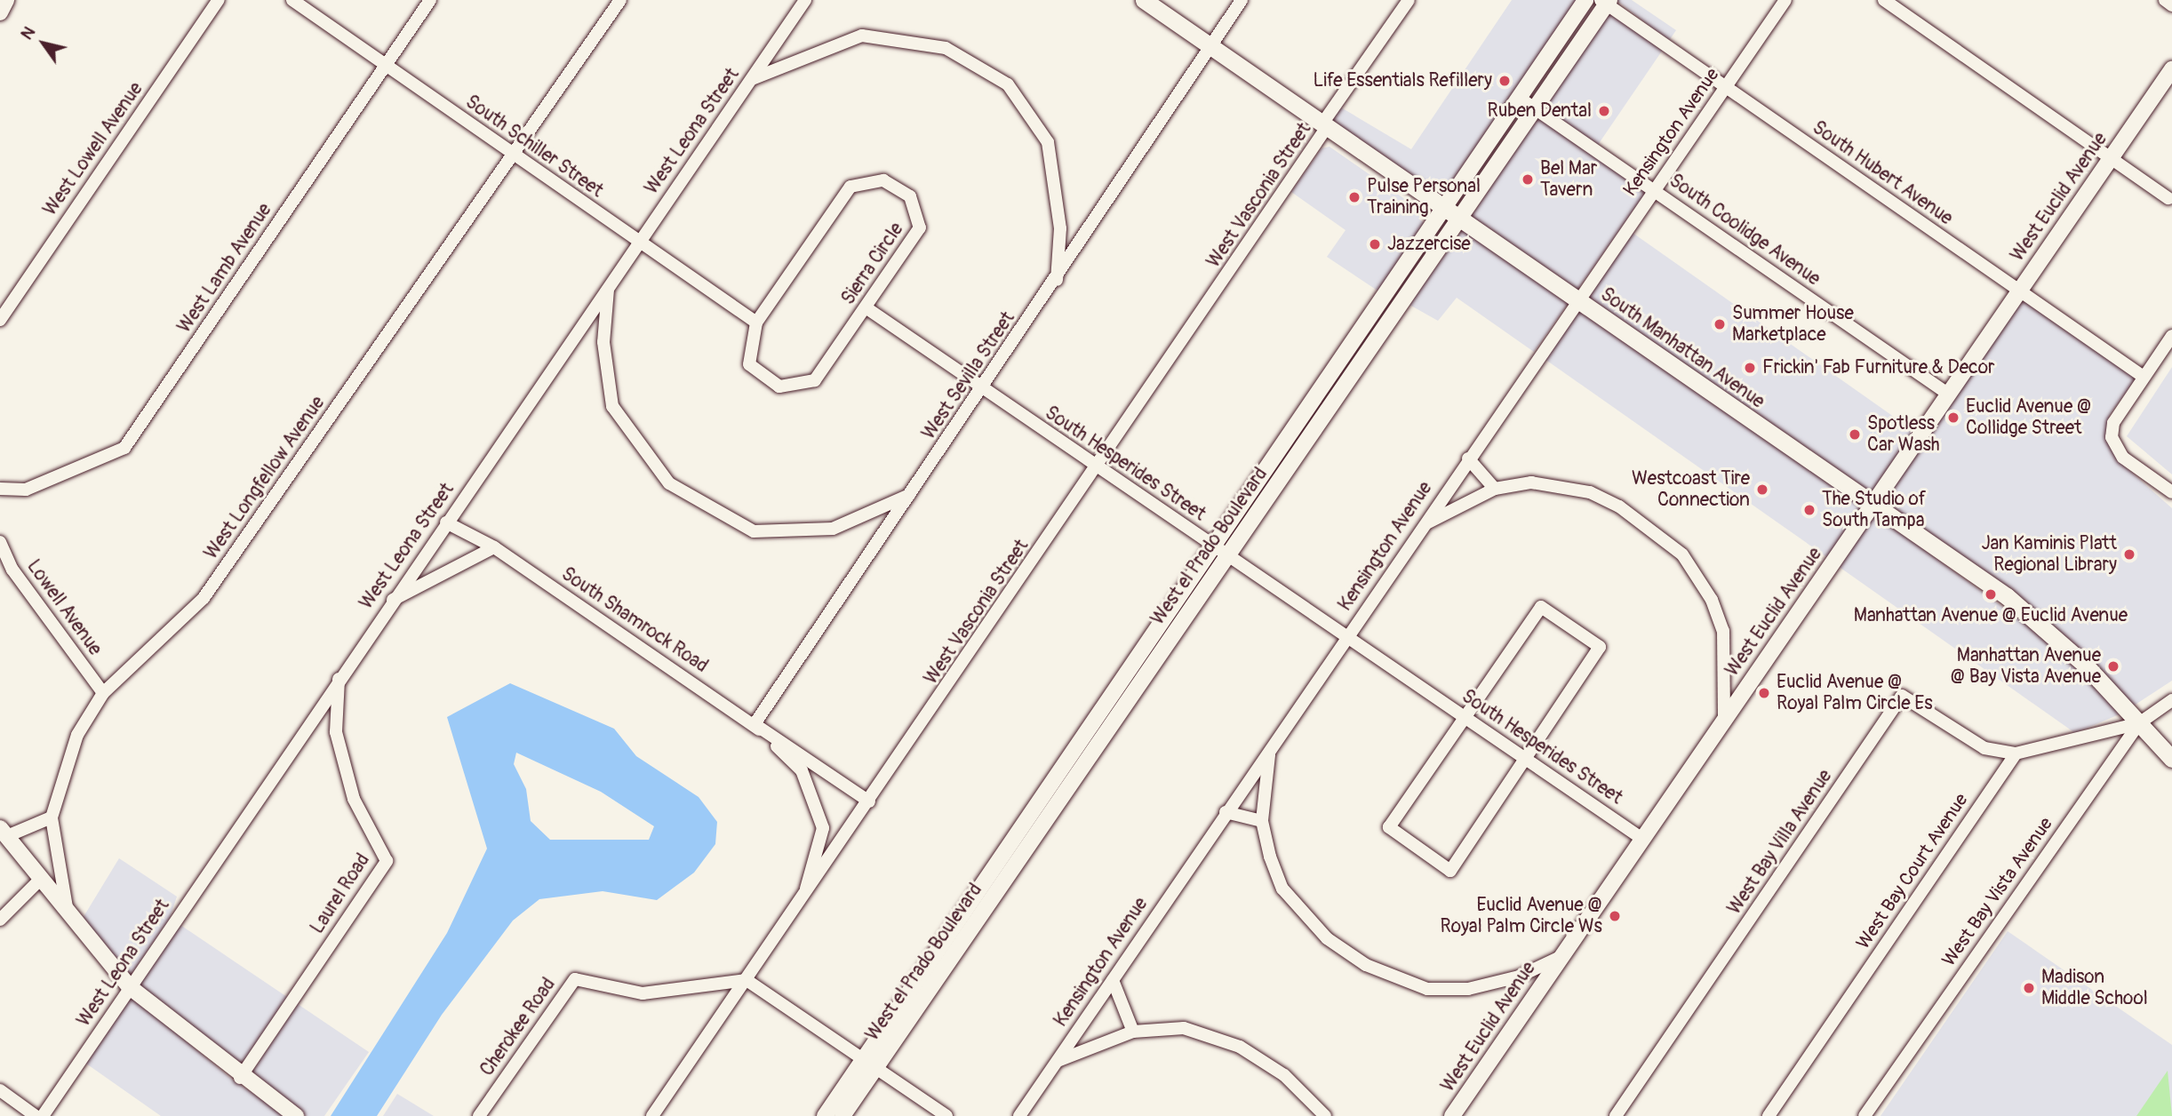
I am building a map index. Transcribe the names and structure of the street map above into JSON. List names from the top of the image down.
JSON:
{
  "streets": {
    "main road": ["South Manhattan Avenue"],
    "street": [
      "West Leona Street",
      "Kensington Avenue",
      "South Schiller Street",
      "West Lowell Avenue",
      "South Hubert Avenue",
      "West Vasconia Street",
      "West Euclid Avenue",
      "South Coolidge Avenue",
      "Sierra Circle",
      "West Lamb Avenue",
      "West Sevilla Street",
      "South Hesperides Street",
      "West Longfellow Avenue",
      "West el Prado Boulevard",
      "Lowell Avenue",
      "South Shamrock Road",
      "West Bay Villa Avenue",
      "West Bay Court Avenue",
      "West Bay Vista Avenue",
      "Laurel Road",
      "Cherokee Road"
    ]
  },
  "crossings": [
    ["West Leona Street", "South Schiller Street"],
    ["West Leona Street", "South Shamrock Road"],
    ["West Leona Street", "Laurel Road"],
    ["Kensington Avenue", "South Hubert Avenue"],
    ["Kensington Avenue", "South Coolidge Avenue"],
    ["Kensington Avenue", "South Manhattan Avenue"],
    ["Kensington Avenue", "South Hesperides Street"],
    ["South Schiller Street", "Sierra Circle"],
    ["South Schiller Street", "West Lamb Avenue"],
    ["South Schiller Street", "West Longfellow Avenue"],
    ["South Hubert Avenue", "West Euclid Avenue"],
    ["South Hubert Avenue", "West el Prado Boulevard"],
    ["West Vasconia Street", "South Manhattan Avenue"],
    ["West Vasconia Street", "South Hesperides Street"],
    ["West Vasconia Street", "South Shamrock Road"],
    ["West Vasconia Street", "Cherokee Road"],
    ["West Euclid Avenue", "South Coolidge Avenue"],
    ["West Euclid Avenue", "South Manhattan Avenue"],
    ["West Euclid Avenue", "South Hesperides Street"],
    ["South Coolidge Avenue", "West el Prado Boulevard"],
    ["Sierra Circle", "South Hesperides Street"],
    ["South Manhattan Avenue", "West Sevilla Street"],
    ["South Manhattan Avenue", "West el Prado Boulevard"],
    ["South Manhattan Avenue", "West Bay Vista Avenue"],
    ["West Sevilla Street", "South Hesperides Street"],
    ["West Sevilla Street", "South Shamrock Road"],
    ["South Hesperides Street", "West el Prado Boulevard"],
    ["West Longfellow Avenue", "Lowell Avenue"],
    ["West Bay Villa Avenue", "West Bay Court Avenue"]
  ],
  "places": [
    "Life Essentials Refillery",
    "Ruben Dental",
    "Bel Mar Tavern",
    "Pulse Personal Training",
    "Jazzercise",
    "Summer House Marketplace",
    "Frickin' Fab Furniture & Decor",
    "Euclid Avenue @ Collidge Street",
    "Spotless Car Wash",
    "Westcoast Tire Connection",
    "The Studio of South Tampa",
    "Jan Kaminis Platt Regional Library",
    "Manhattan Avenue @ Euclid Avenue",
    "Manhattan Avenue @ Bay Vista Avenue",
    "Euclid Avenue @ Royal Palm Circle Es",
    "Euclid Avenue @ Royal Palm Circle Ws",
    "Madison Middle School"
  ],
  "north": "top left"
}
